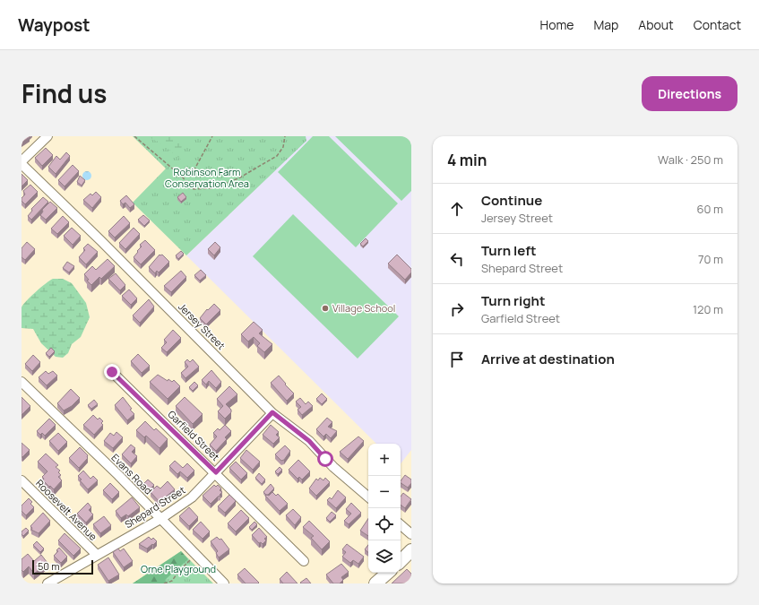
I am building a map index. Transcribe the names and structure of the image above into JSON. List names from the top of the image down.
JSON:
{
  "streets": {
    "street": [
      "Jersey Street",
      "Garfield Street",
      "Evans Road",
      "Shepard Street",
      "Roosevelt Avenue"
    ]
  },
  "crossings": [
    ["Jersey Street", "Shepard Street"],
    ["Garfield Street", "Shepard Street"],
    ["Evans Road", "Shepard Street"],
    ["Shepard Street", "Roosevelt Avenue"]
  ],
  "parks": ["Robinson Farm Conservation Area", "Orne Playground"],
  "places": ["Village School"],
  "scale_bar": "50 m",
  "page": {
    "header": "Waypost",
    "nav": [
      "Home",
      "Map",
      "About",
      "Contact"
    ],
    "title": "Find us",
    "buttons": "Directions",
    "heading": ["4 min", "Walk · 250 m"],
    "list": [
      ["Continue", "Jersey Street", "60 m"],
      ["Turn left", "Shepard Street", "70 m"],
      ["Turn right", "Garfield Street", "120 m"],
      "Arrive at destination"
    ],
    "map_buttons": ["+", "−"],
    "scale": "50 m"
  }
}
